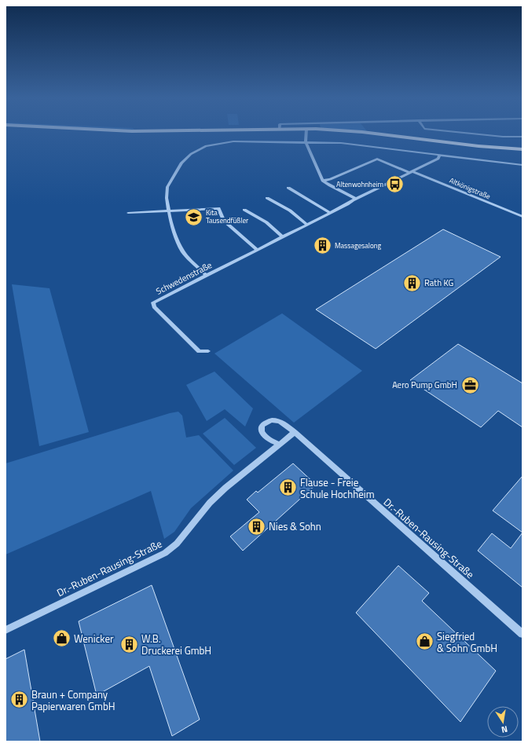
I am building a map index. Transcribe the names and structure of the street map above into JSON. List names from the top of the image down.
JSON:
{
  "streets": {
    "street": ["Altkönigstraße", "Schwedenstraße", "Dr.-Ruben-Rausing-Straße"]
  },
  "crossings": [
    ["Altkönigstraße", "Schwedenstraße"]
  ],
  "places": {
    "bus stop": ["Altenwohnheim"],
    "school or university": ["Kita Tausendfüßler"],
    "building": [
      "Massagesalong",
      "Rath KG",
      "Flause - Freie Schule Hochheim",
      "Nies & Sohn",
      "W.B. Druckerei GmbH",
      "Braun + Company Papierwaren GmbH"
    ],
    "office": ["Aero Pump GmbH"],
    "shop": ["Wenicker", "Siegfried & Sohn GmbH"]
  },
  "north": "bottom"
}
